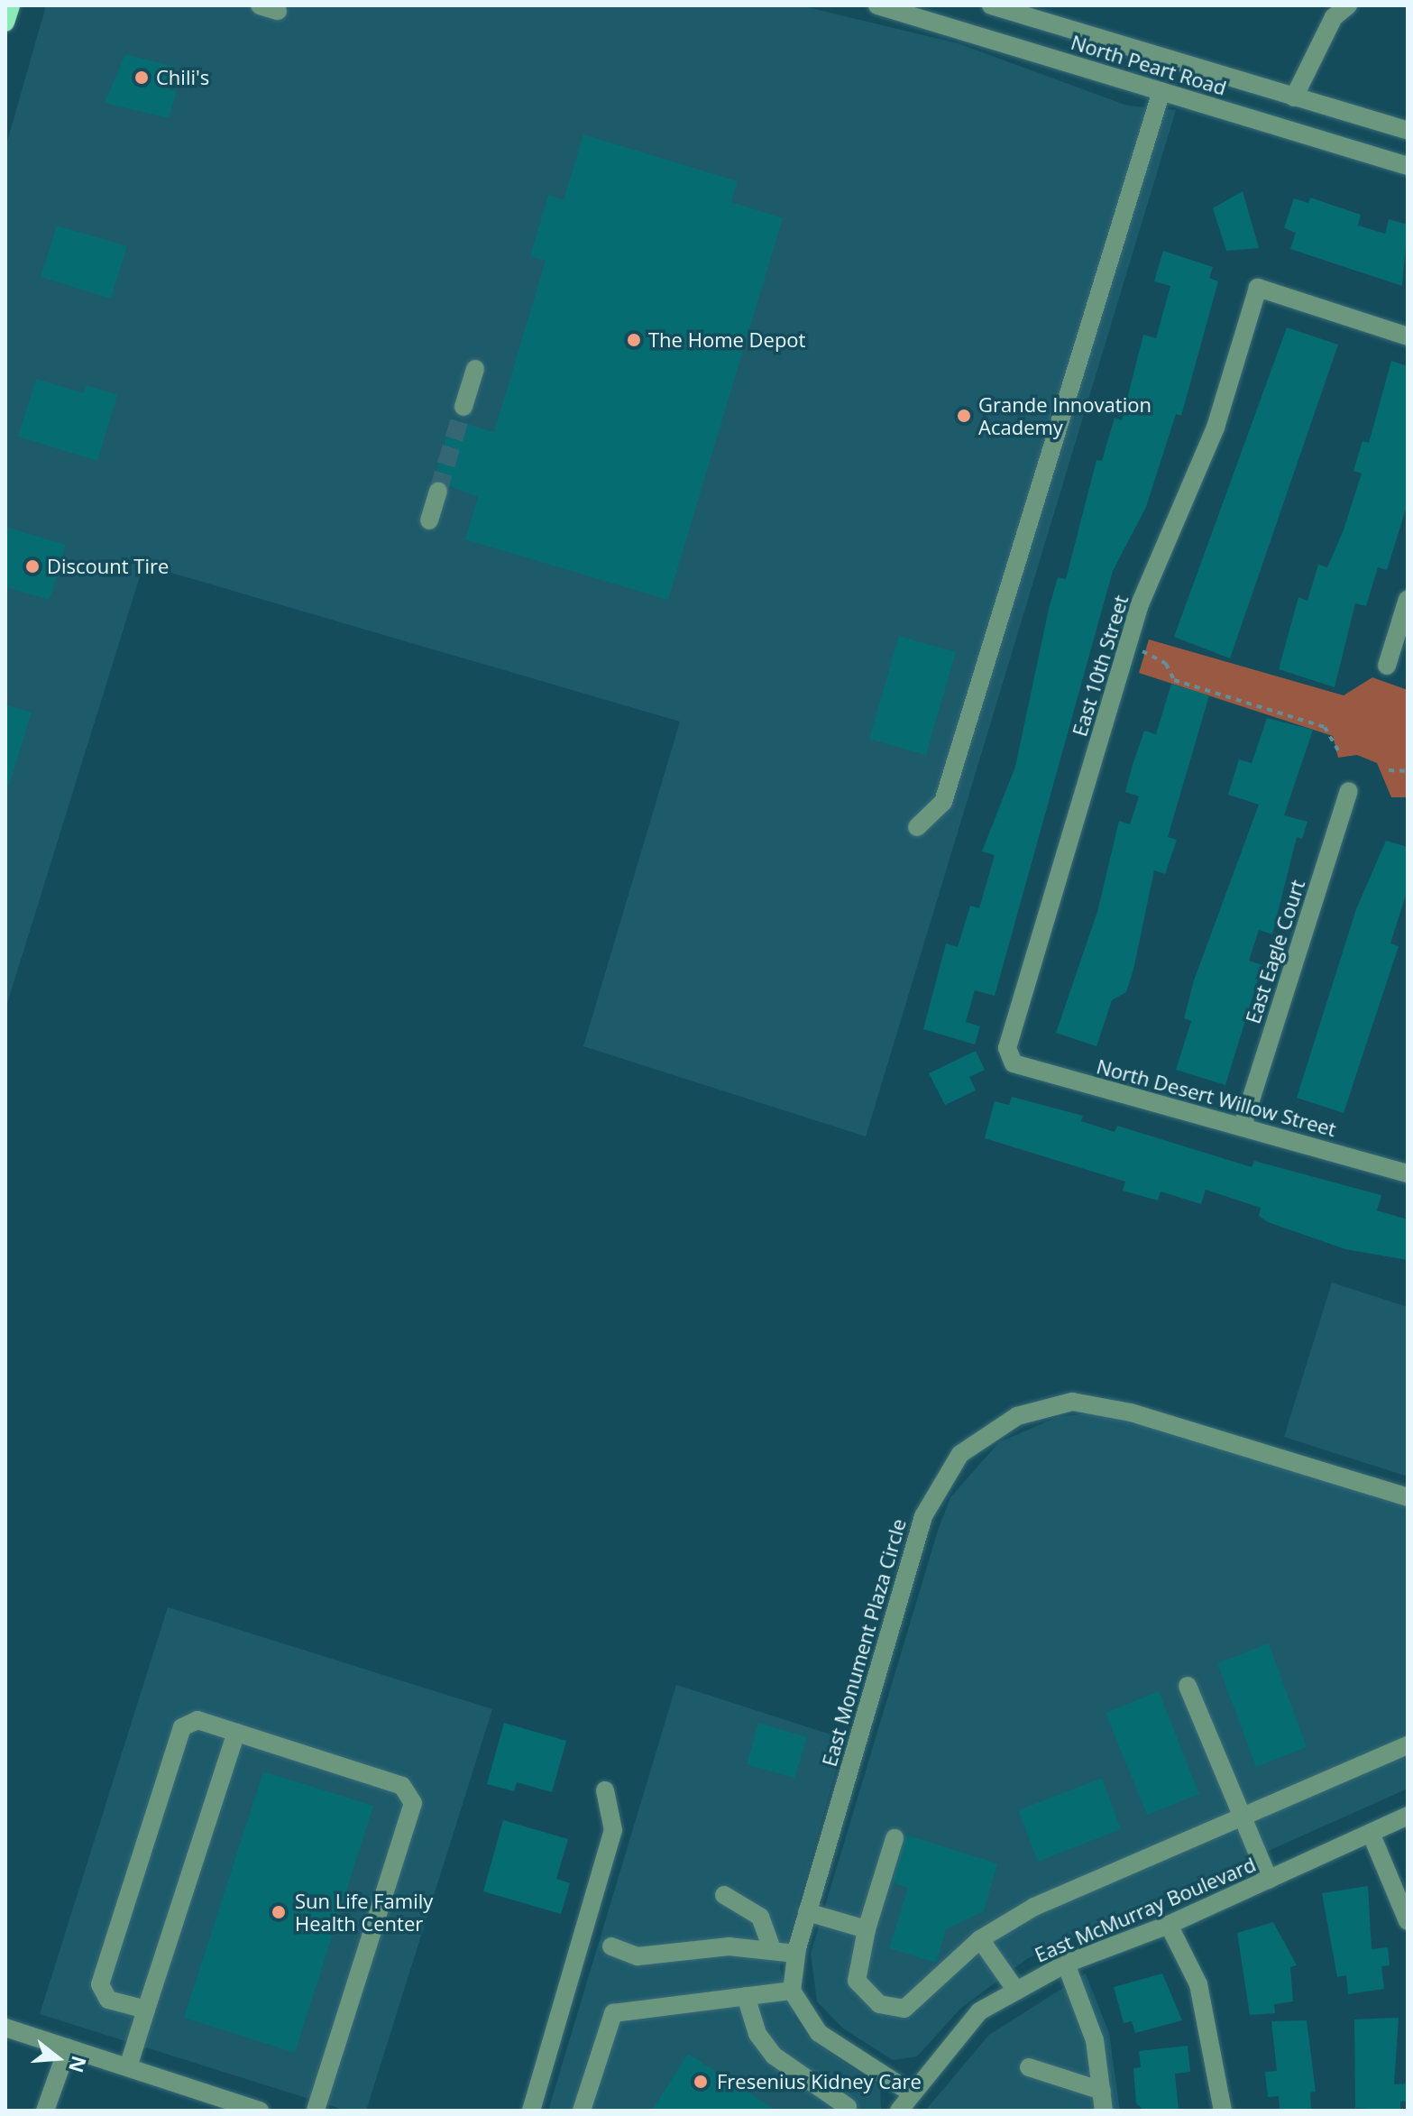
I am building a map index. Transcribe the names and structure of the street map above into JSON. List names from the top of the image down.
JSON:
{
  "streets": {
    "street": [
      "North Peart Road",
      "East 10th Street",
      "East Eagle Court",
      "North Desert Willow Street",
      "East Monument Plaza Circle",
      "East McMurray Boulevard"
    ]
  },
  "crossings": [
    ["East 10th Street", "North Desert Willow Street"],
    ["East Eagle Court", "North Desert Willow Street"]
  ],
  "places": [
    "Chili's",
    "The Home Depot",
    "Grande Innovation Academy",
    "Discount Tire",
    "Sun Life Family Health Center",
    "Fresenius Kidney Care"
  ],
  "north": "right"
}
